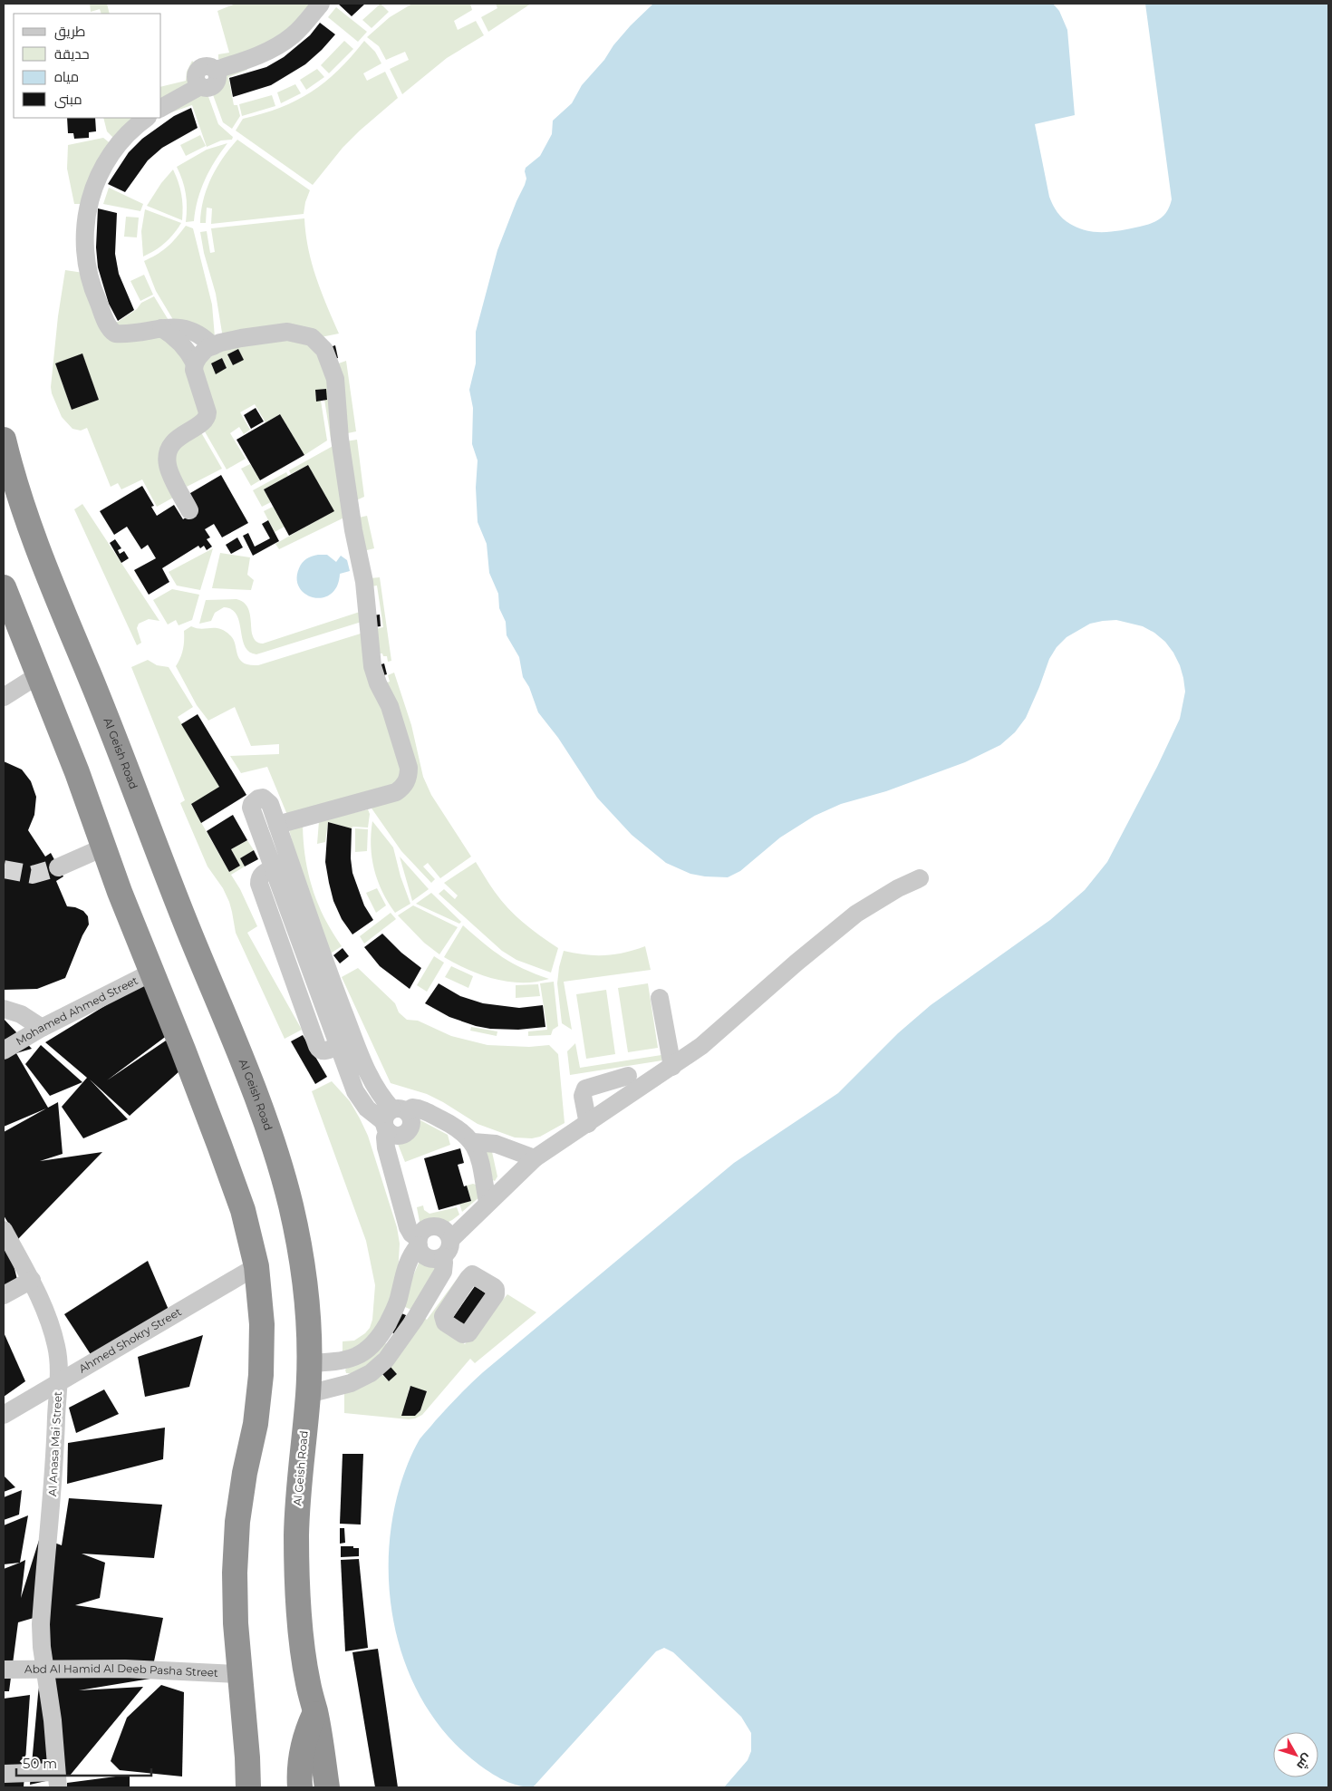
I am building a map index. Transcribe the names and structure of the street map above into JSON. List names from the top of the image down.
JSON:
{
  "streets": {
    "highway": ["Al Geish Road"],
    "street": [
      "Mohamed Ahmed Street",
      "Ahmed Shokry Street",
      "Al Anasa Mai Street",
      "Abd Al Hamid Al Deeb Pasha Street"
    ]
  },
  "crossings": [
    ["Ahmed Shokry Street", "Al Anasa Mai Street"],
    ["Al Anasa Mai Street", "Abd Al Hamid Al Deeb Pasha Street"]
  ],
  "legend": [
    "طريق",
    "حديقة",
    "مياه",
    "مبنى"
  ],
  "scale_bar": "50 m",
  "north": "bottom right"
}
